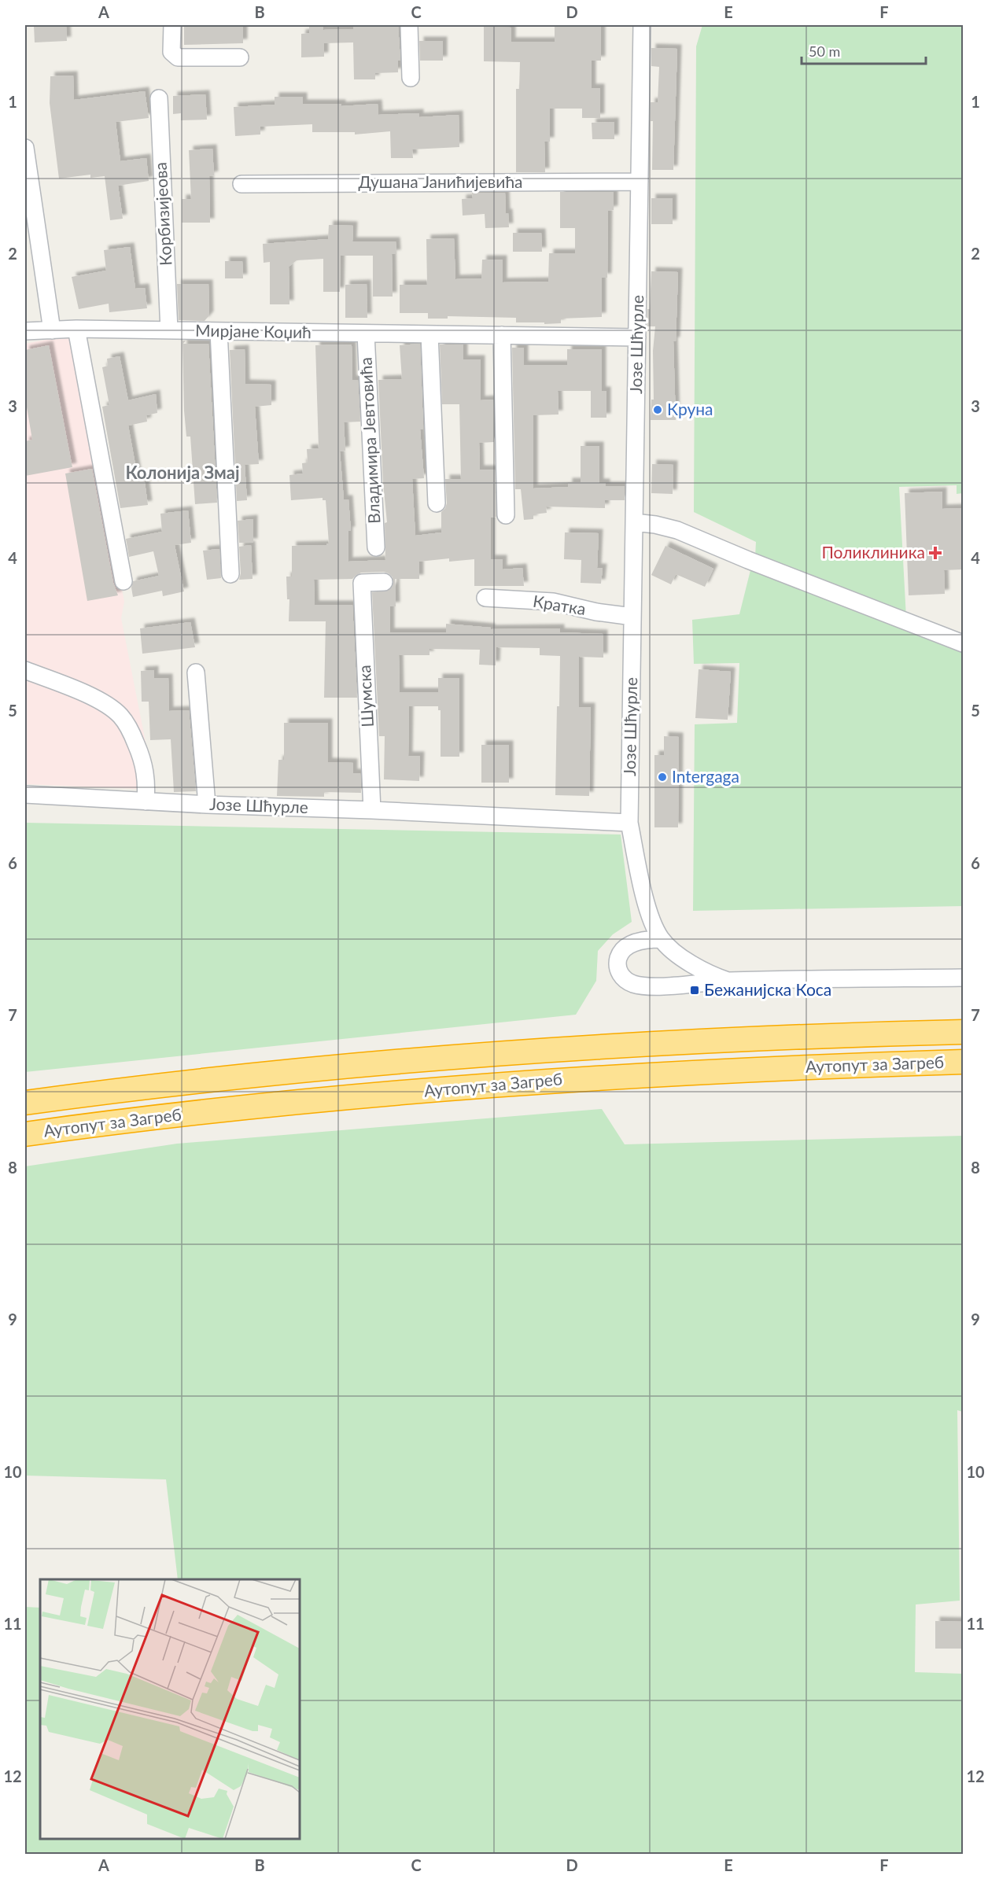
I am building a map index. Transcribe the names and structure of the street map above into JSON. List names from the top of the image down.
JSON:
{
  "streets": {
    "highway": ["Аутопут за Загреб"],
    "street": [
      "Душана Јанићијевића",
      "Корбизијеова",
      "Мирјане Коџић",
      "Јозе Шћурле",
      "Владимира Јевтовића",
      "Кратка",
      "Шумска"
    ]
  },
  "crossings": [
    ["Душана Јанићијевића", "Јозе Шћурле"],
    ["Корбизијеова", "Мирјане Коџић"],
    ["Мирјане Коџић", "Јозе Шћурле"],
    ["Мирјане Коџић", "Владимира Јевтовића"],
    ["Јозе Шћурле", "Кратка"],
    ["Јозе Шћурле", "Шумска"]
  ],
  "districts": ["Колонија Змај"],
  "places": {
    "other": ["Круна", "Intergaga"],
    "health": ["Поликлиника"],
    "transit": ["Бежанијска Коса"]
  },
  "scale_bar": "50 m",
  "grid": {
    "columns": [
      "A",
      "B",
      "C",
      "D",
      "E",
      "F"
    ],
    "rows": [
      "1",
      "2",
      "3",
      "4",
      "5",
      "6",
      "7",
      "8",
      "9",
      "10",
      "11",
      "12"
    ]
  }
}
